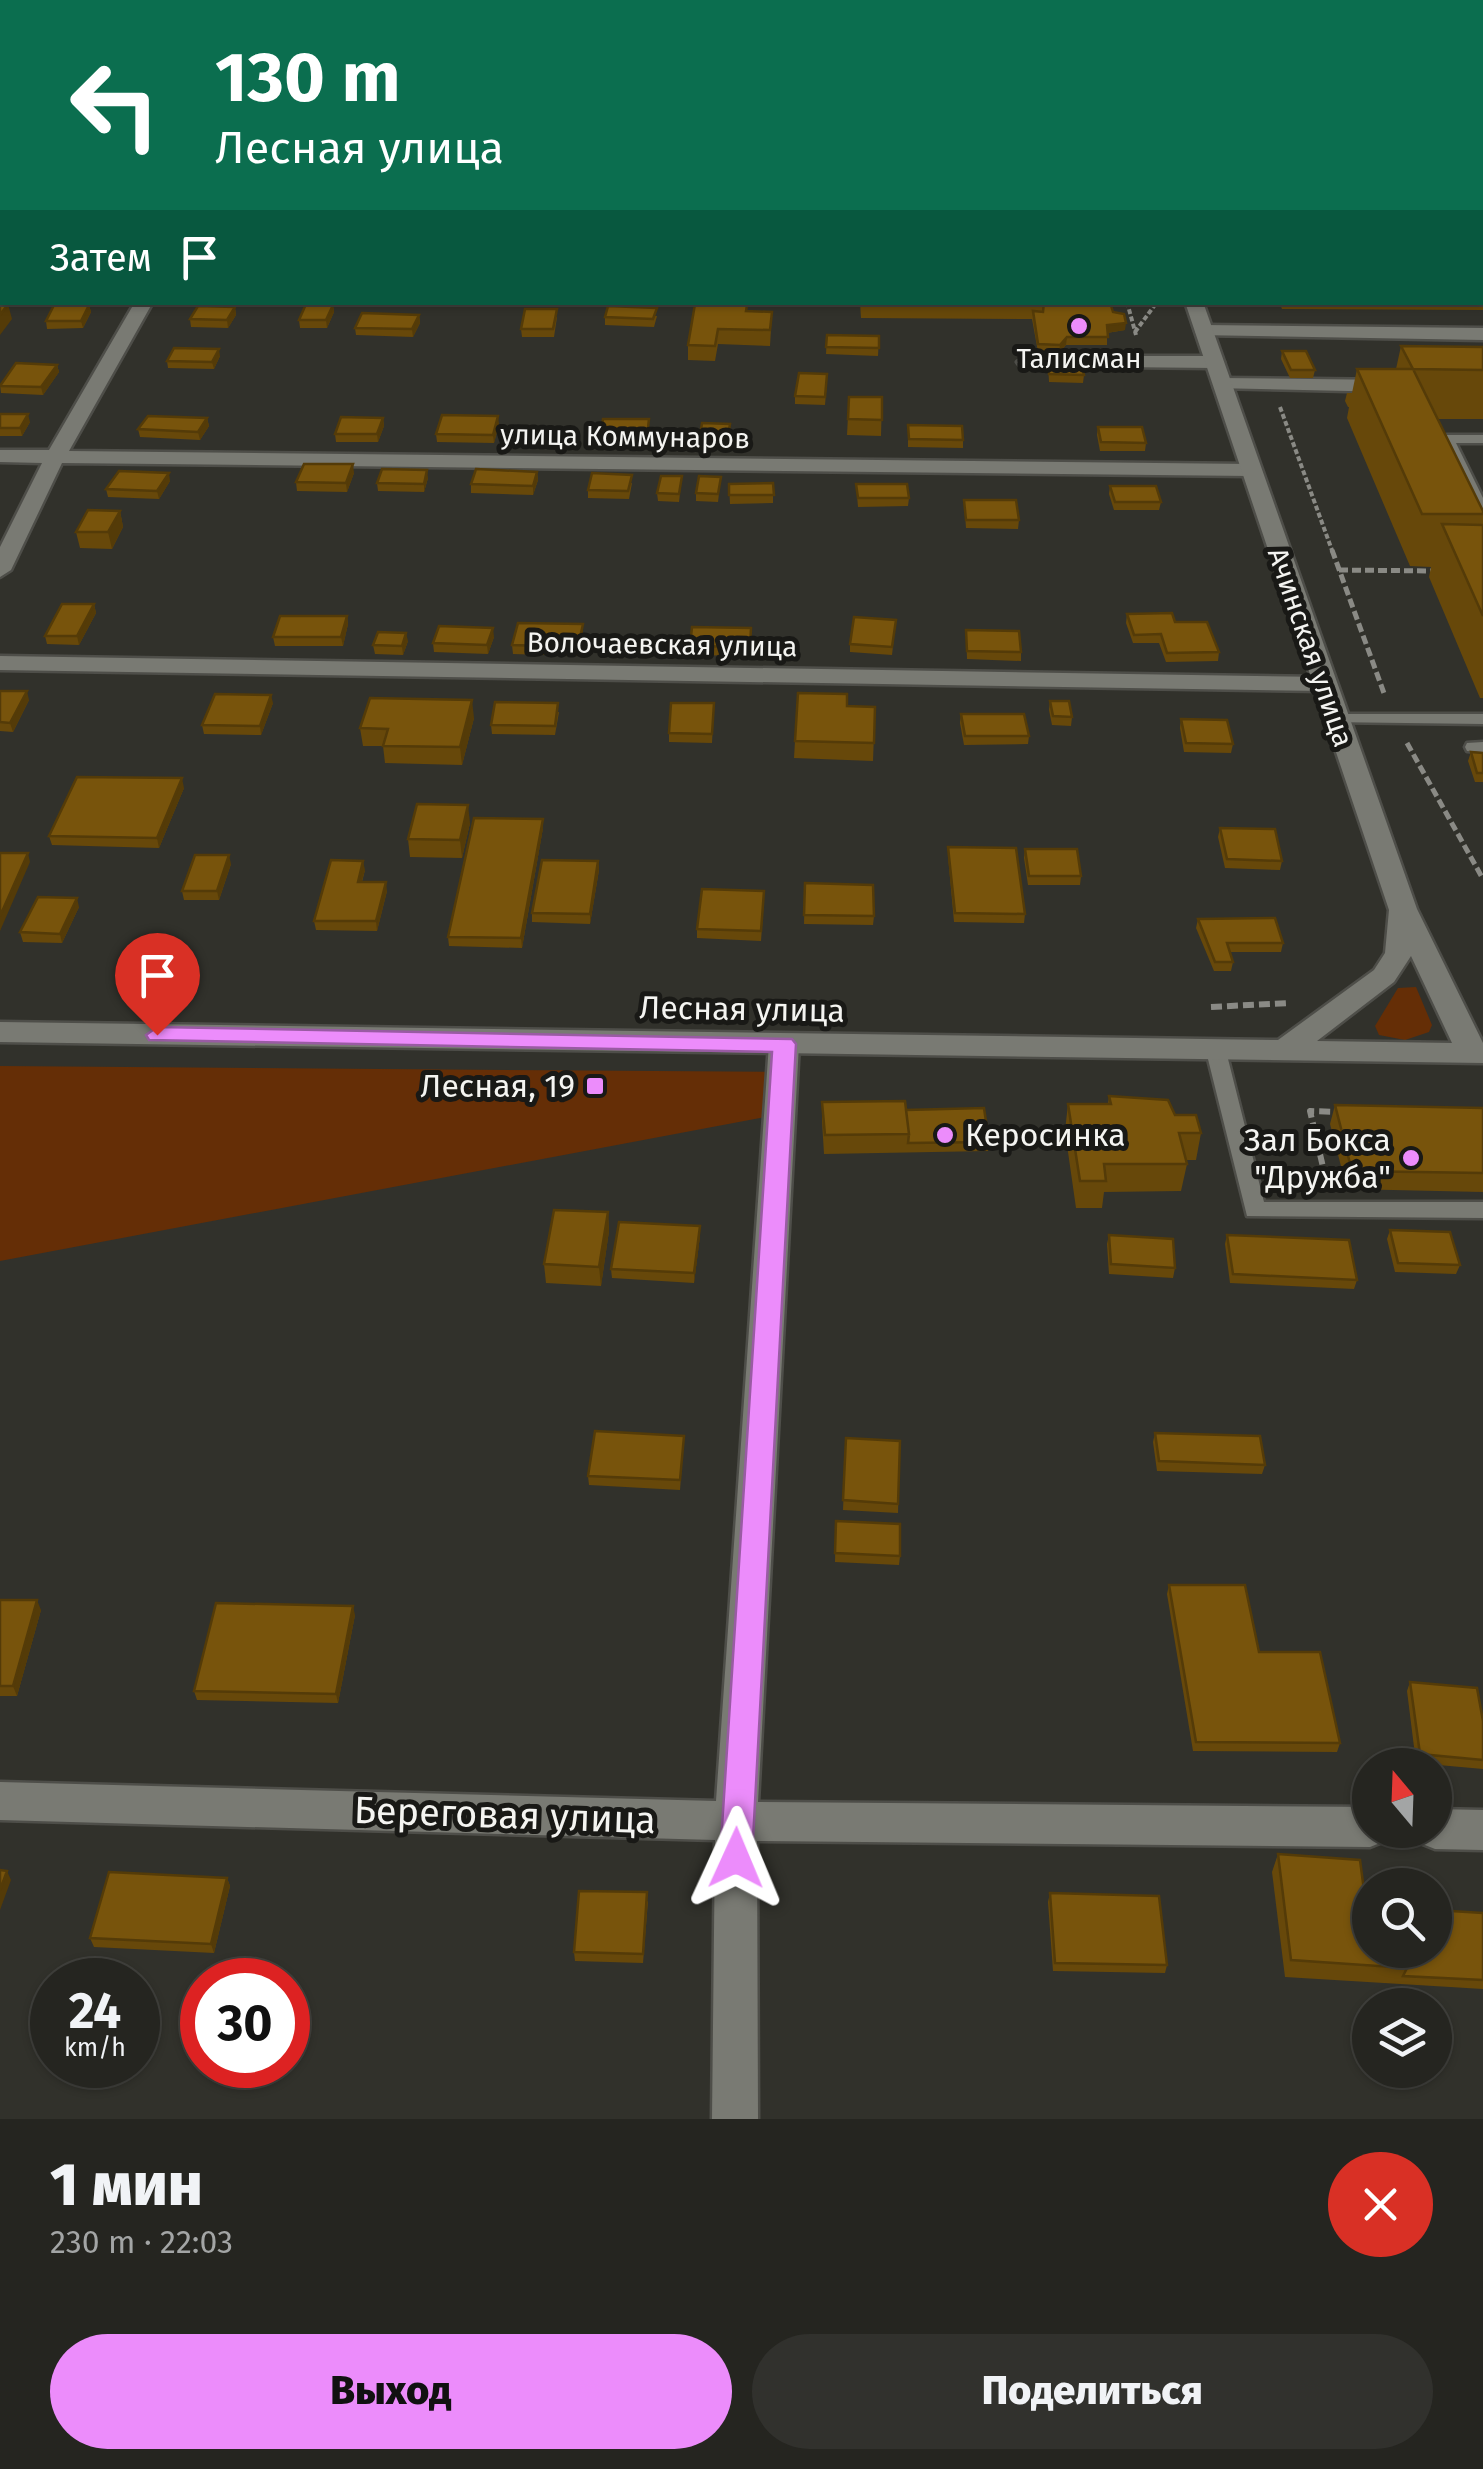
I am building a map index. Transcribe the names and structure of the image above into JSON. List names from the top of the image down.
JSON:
{
  "streets": {
    "street": [
      "улица Коммунаров",
      "Волочаевская улица",
      "Ачинская улица",
      "Лесная улица",
      "Береговая улица"
    ]
  },
  "crossings": [
    ["улица Коммунаров", "Ачинская улица"],
    ["Волочаевская улица", "Ачинская улица"],
    ["Ачинская улица", "Лесная улица"]
  ],
  "places": {
    "other": ["Талисман", "Керосинка", "Зал Бокса \"Дружба\""],
    "transit": ["Лесная, 19"]
  },
  "north": "top",
  "page": {
    "turn": ["130 m", "Лесная улица"],
    "then": "Затем",
    "speed": "24 km/h",
    "limit": "30",
    "heading": ["1 мин", "230 m · 22:03"],
    "buttons": ["Выход", "Поделиться"]
  }
}
